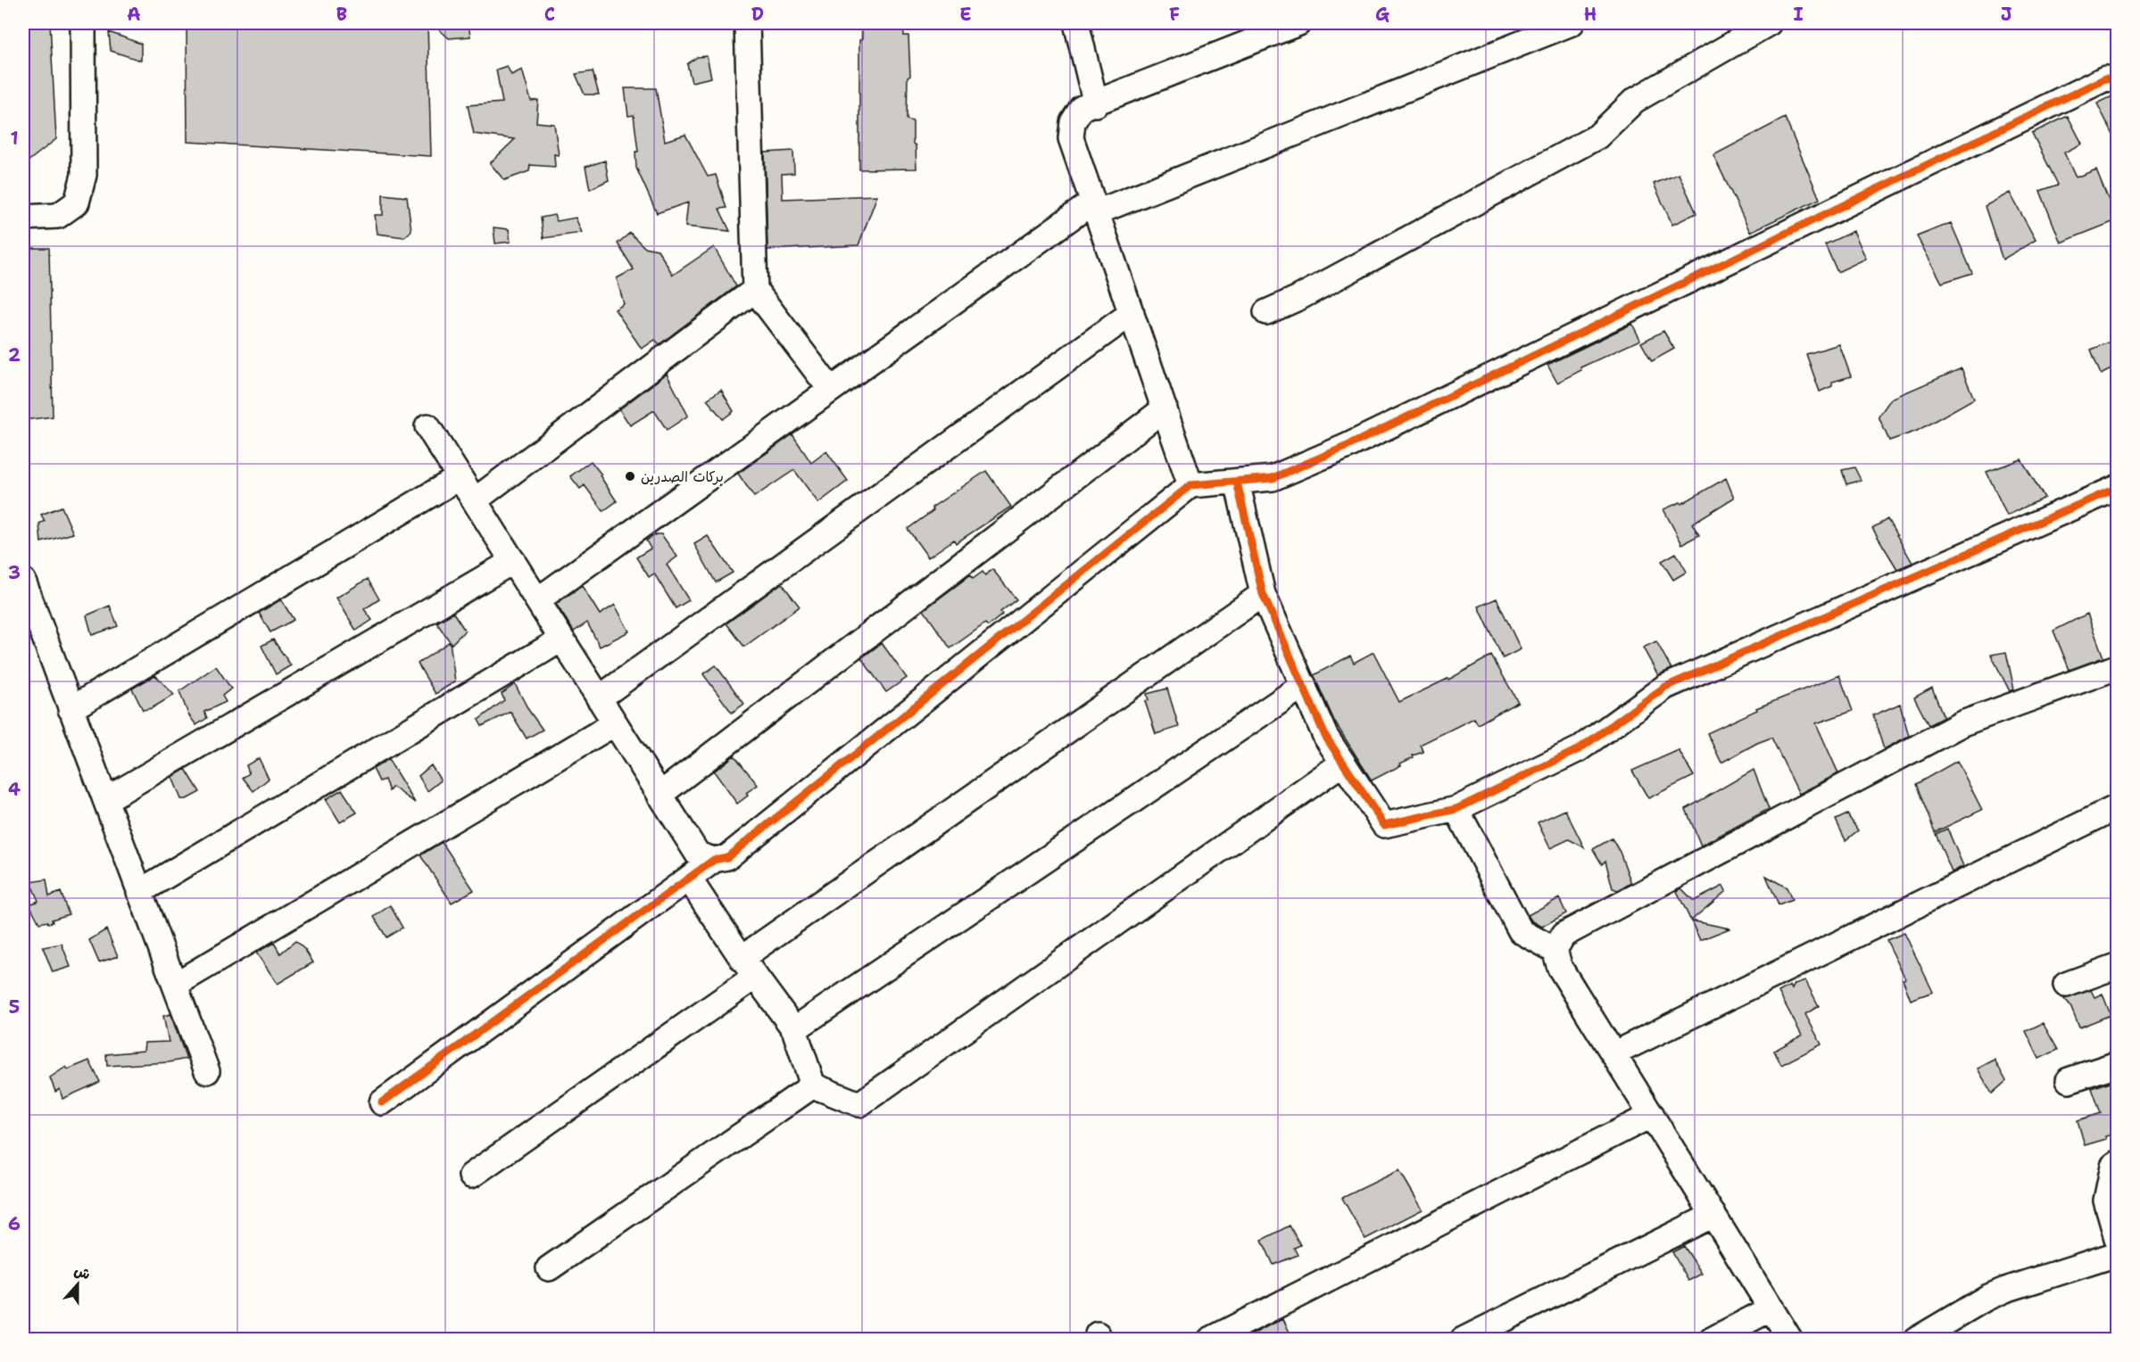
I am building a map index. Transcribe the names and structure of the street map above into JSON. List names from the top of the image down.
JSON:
{
  "places": ["بركات الصدرين"],
  "north": "top",
  "grid": {
    "columns": [
      "A",
      "B",
      "C",
      "D",
      "E",
      "F",
      "G",
      "H",
      "I",
      "J"
    ],
    "rows": [
      "1",
      "2",
      "3",
      "4",
      "5",
      "6"
    ]
  }
}
